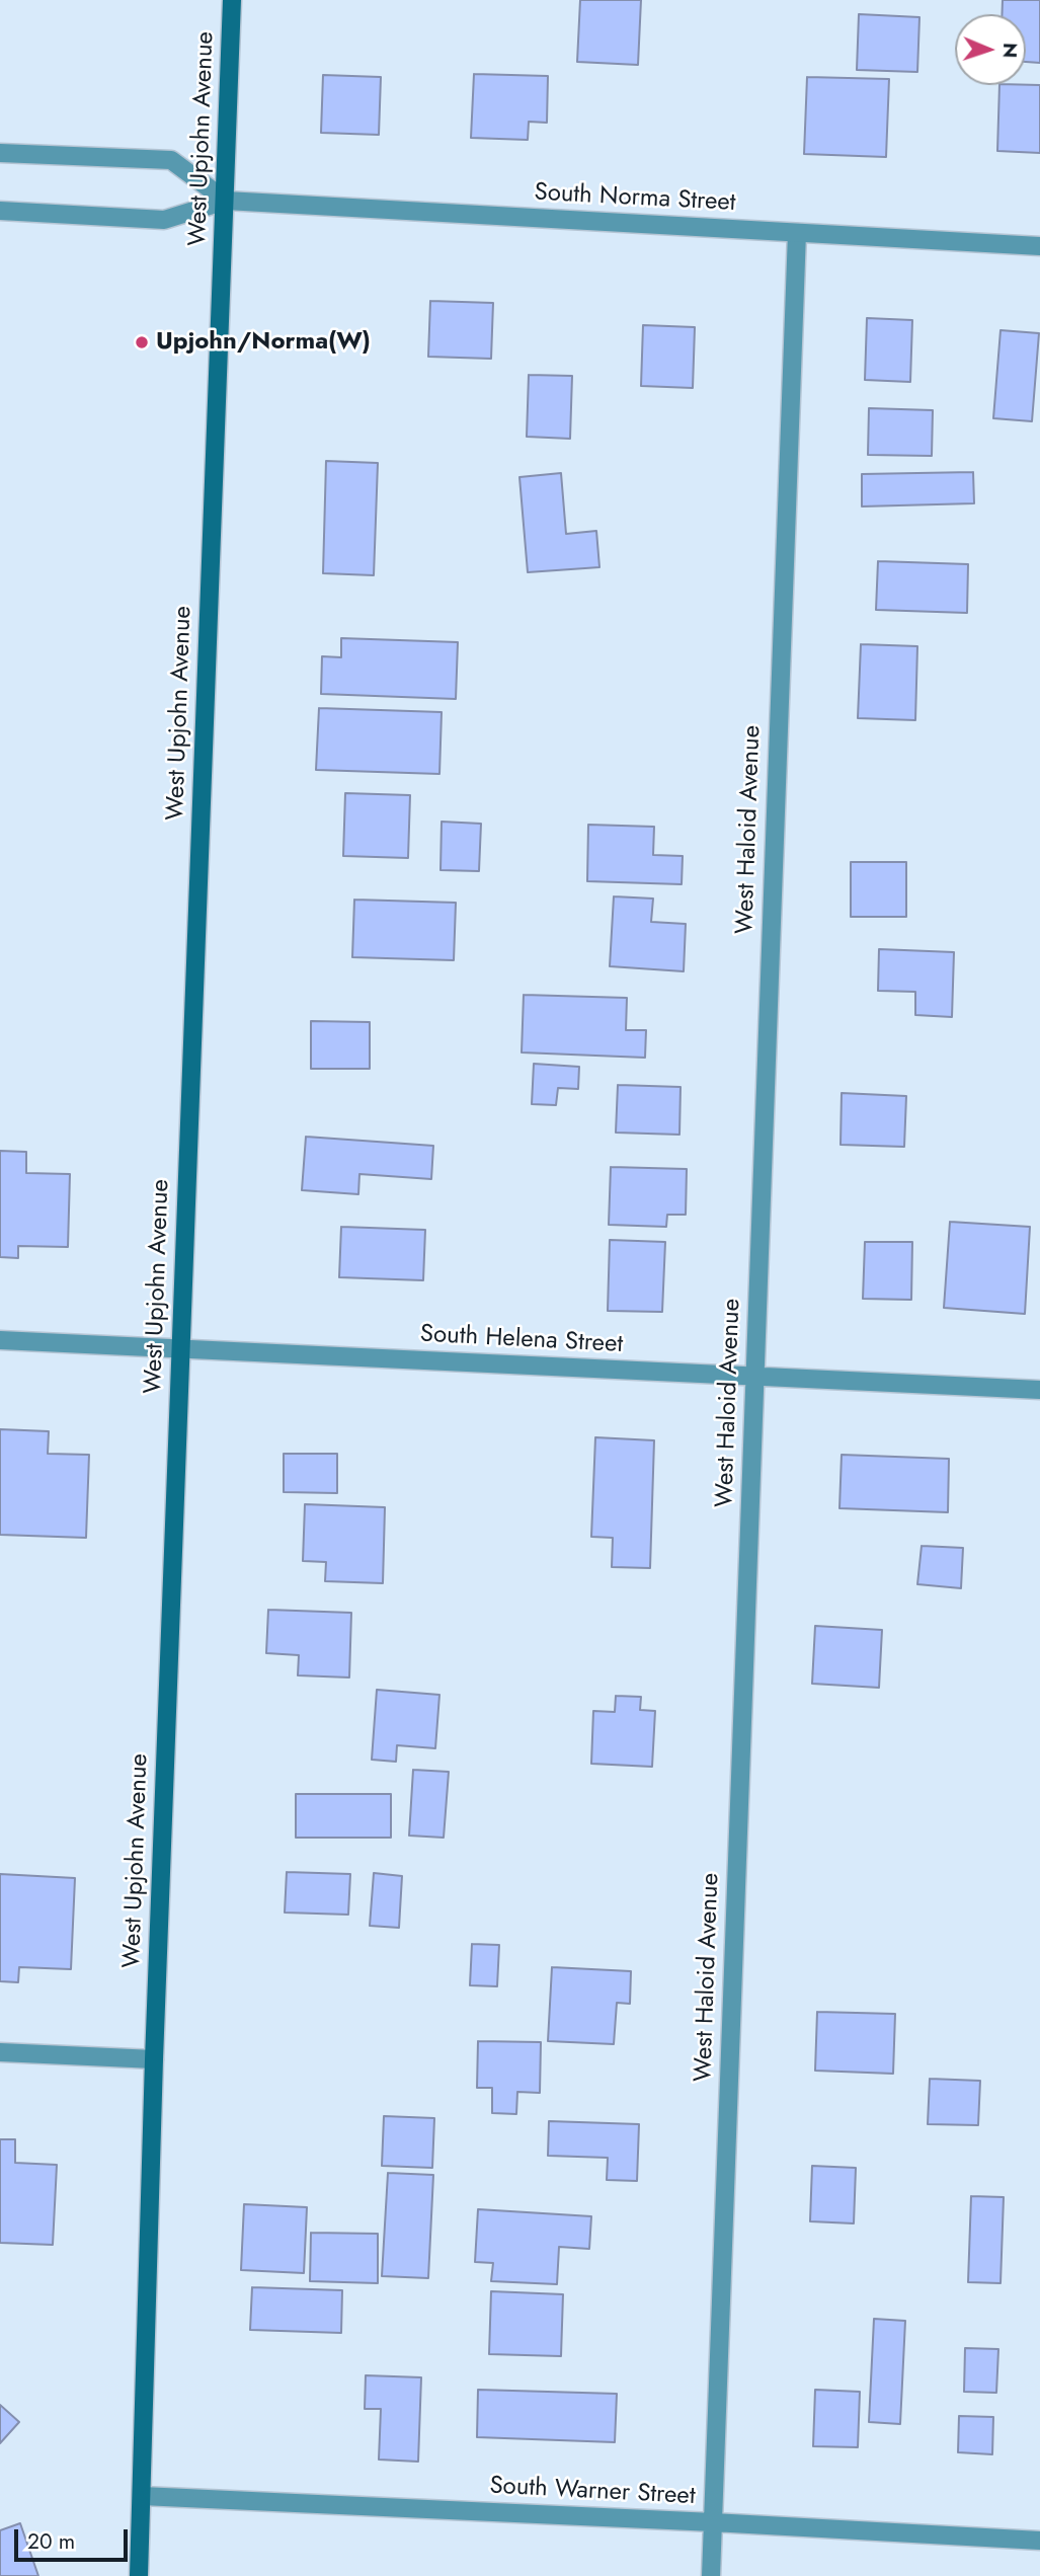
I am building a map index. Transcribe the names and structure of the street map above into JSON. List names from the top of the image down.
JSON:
{
  "streets": {
    "main road": ["West Upjohn Avenue"],
    "street": [
      "South Norma Street",
      "West Haloid Avenue",
      "South Helena Street",
      "South Warner Street"
    ]
  },
  "crossings": [
    ["West Upjohn Avenue", "South Norma Street"],
    ["West Upjohn Avenue", "South Helena Street"],
    ["West Upjohn Avenue", "South Warner Street"],
    ["South Norma Street", "West Haloid Avenue"],
    ["West Haloid Avenue", "South Helena Street"],
    ["West Haloid Avenue", "South Warner Street"]
  ],
  "places": ["Upjohn/Norma(W)"],
  "scale_bar": "20 m",
  "north": "right"
}
